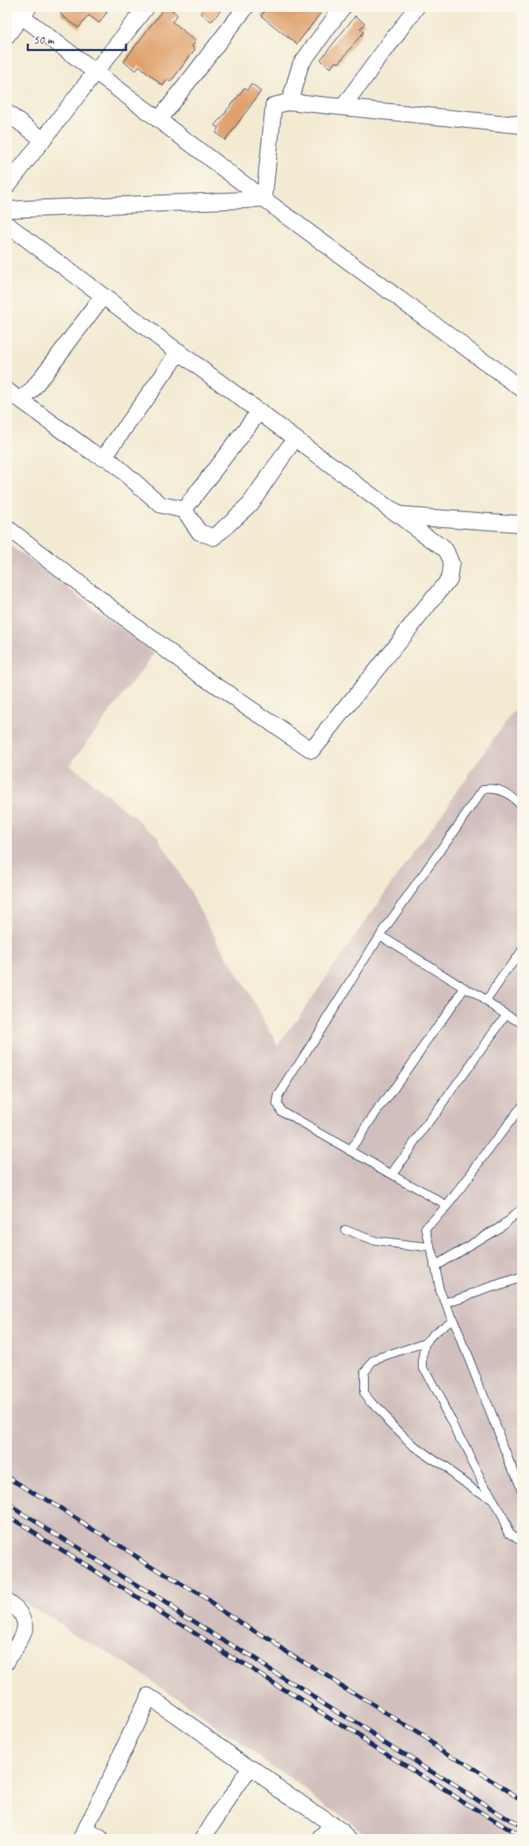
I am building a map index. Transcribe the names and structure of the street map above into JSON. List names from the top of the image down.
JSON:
{
  "scale_bar": "50 m"
}
